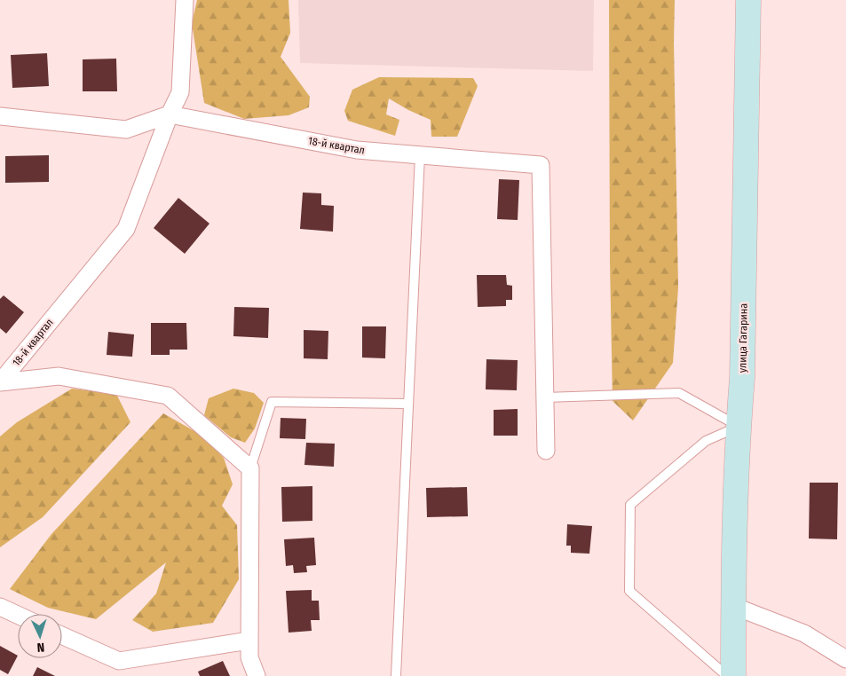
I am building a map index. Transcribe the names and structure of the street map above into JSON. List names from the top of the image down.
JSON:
{
  "streets": {
    "main road": ["улица Гагарина"],
    "street": ["18-й квартал"]
  },
  "north": "bottom"
}
